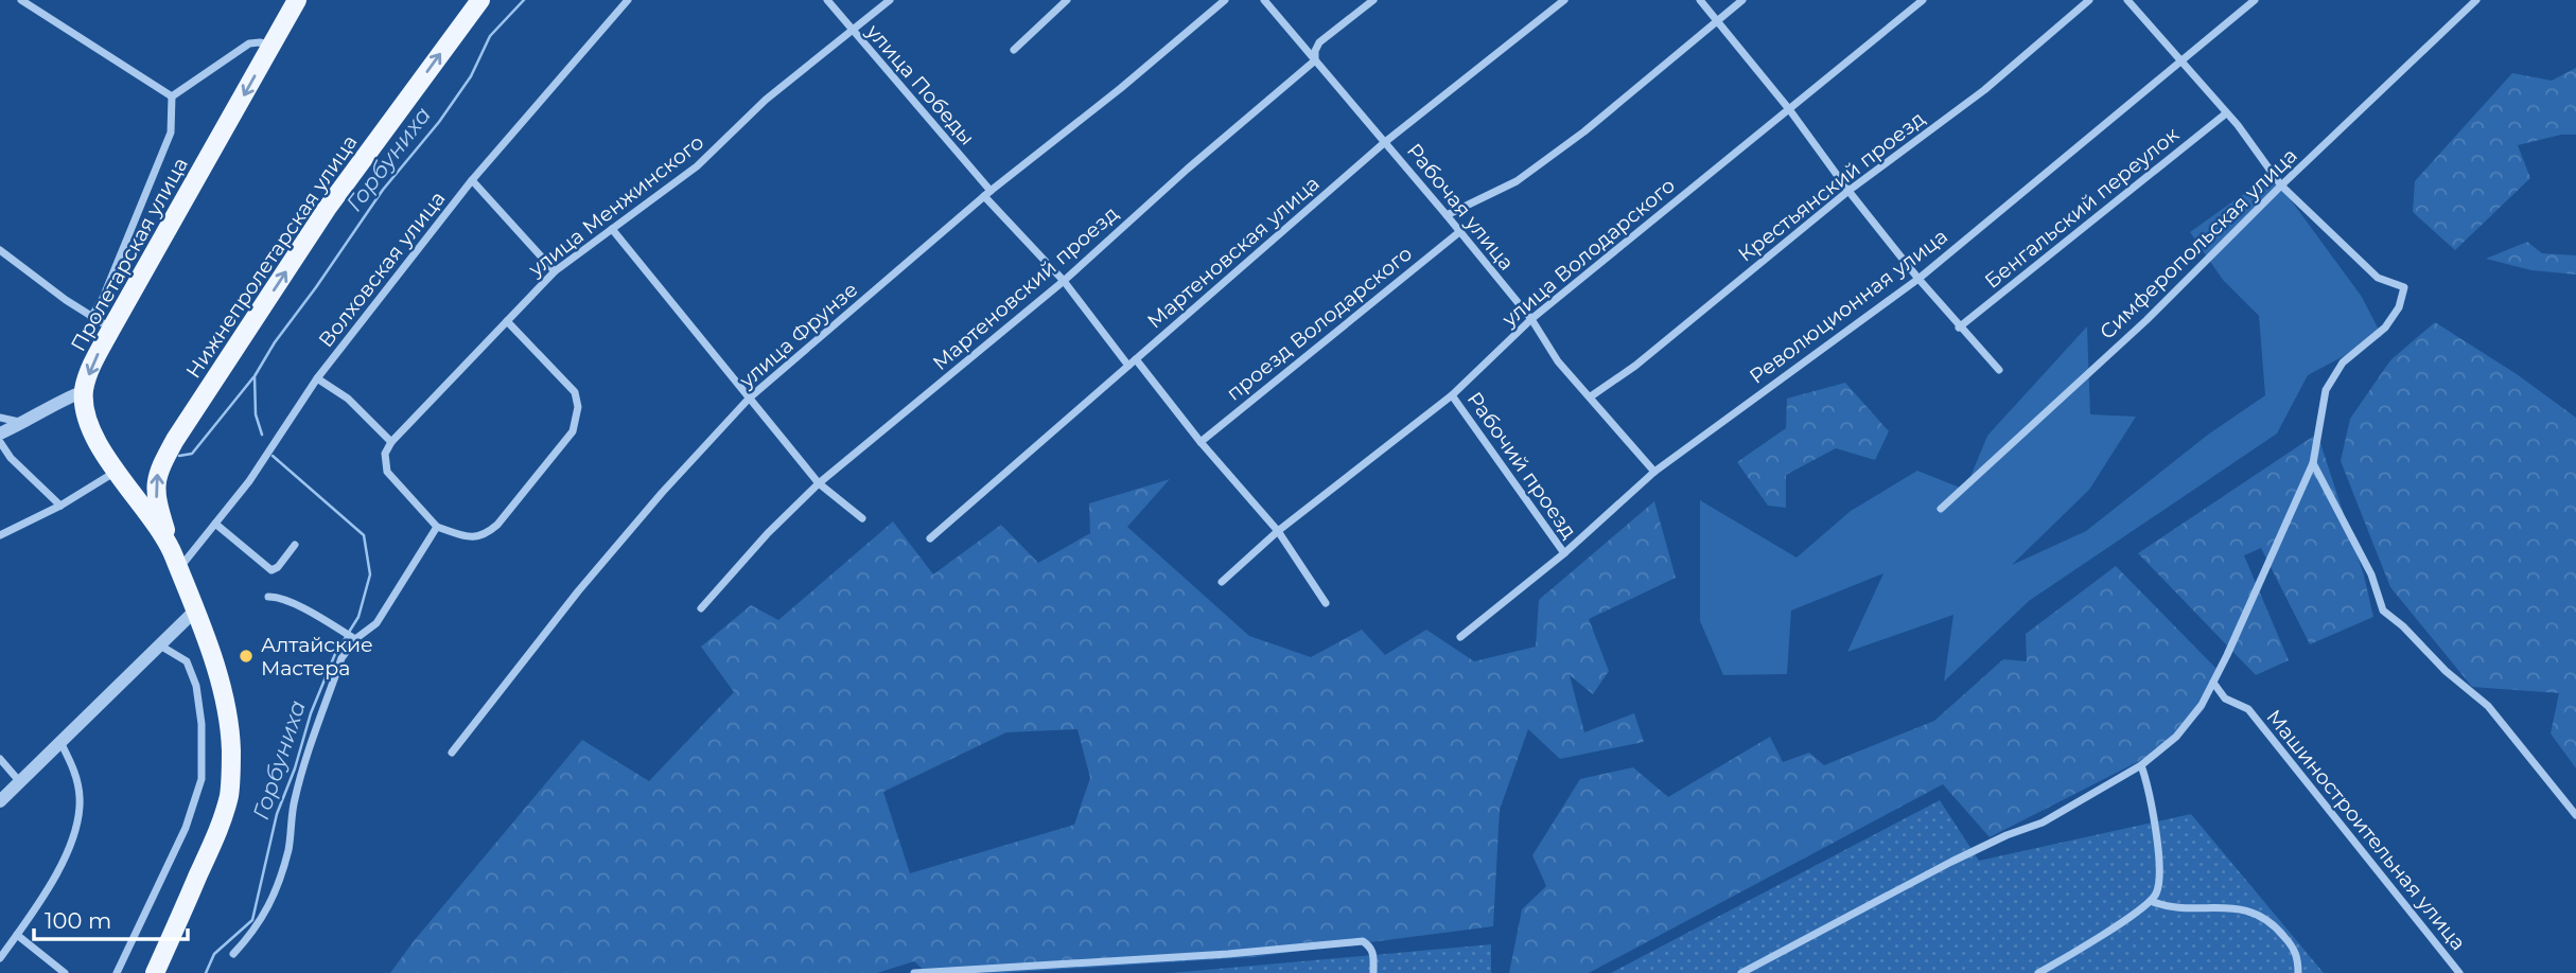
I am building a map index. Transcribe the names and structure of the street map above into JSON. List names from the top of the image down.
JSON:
{
  "streets": {
    "main road": ["Пролетарская улица", "Нижнепролетарская улица"],
    "street": [
      "улица Победы",
      "Крестьянский проезд",
      "улица Менжинского",
      "Рабочая улица",
      "Бенгальский переулок",
      "Симферопольская улица",
      "Мартеновская улица",
      "улица Володарского",
      "Волховская улица",
      "Мартеновский проезд",
      "Революционная улица",
      "проезд Володарского",
      "улица Фрунзе",
      "Рабочий проезд",
      "Машиностроительная улица"
    ]
  },
  "crossings": [
    ["улица Победы", "улица Менжинского"],
    ["улица Победы", "Мартеновская улица"],
    ["улица Победы", "Мартеновский проезд"],
    ["улица Победы", "улица Фрунзе"],
    ["Крестьянский проезд", "Рабочая улица"],
    ["Рабочая улица", "Мартеновская улица"],
    ["Рабочая улица", "улица Володарского"],
    ["Рабочая улица", "Мартеновский проезд"],
    ["Рабочая улица", "Революционная улица"],
    ["Рабочая улица", "проезд Володарского"],
    ["улица Володарского", "Рабочий проезд"],
    ["Нижнепролетарская улица", "Волховская улица"],
    ["Революционная улица", "Рабочий проезд"]
  ],
  "one_way": ["Пролетарская улица", "Нижнепролетарская улица"],
  "water": ["Горбуниха"],
  "places": ["Алтайские Мастера"],
  "scale_bar": "100 m"
}
